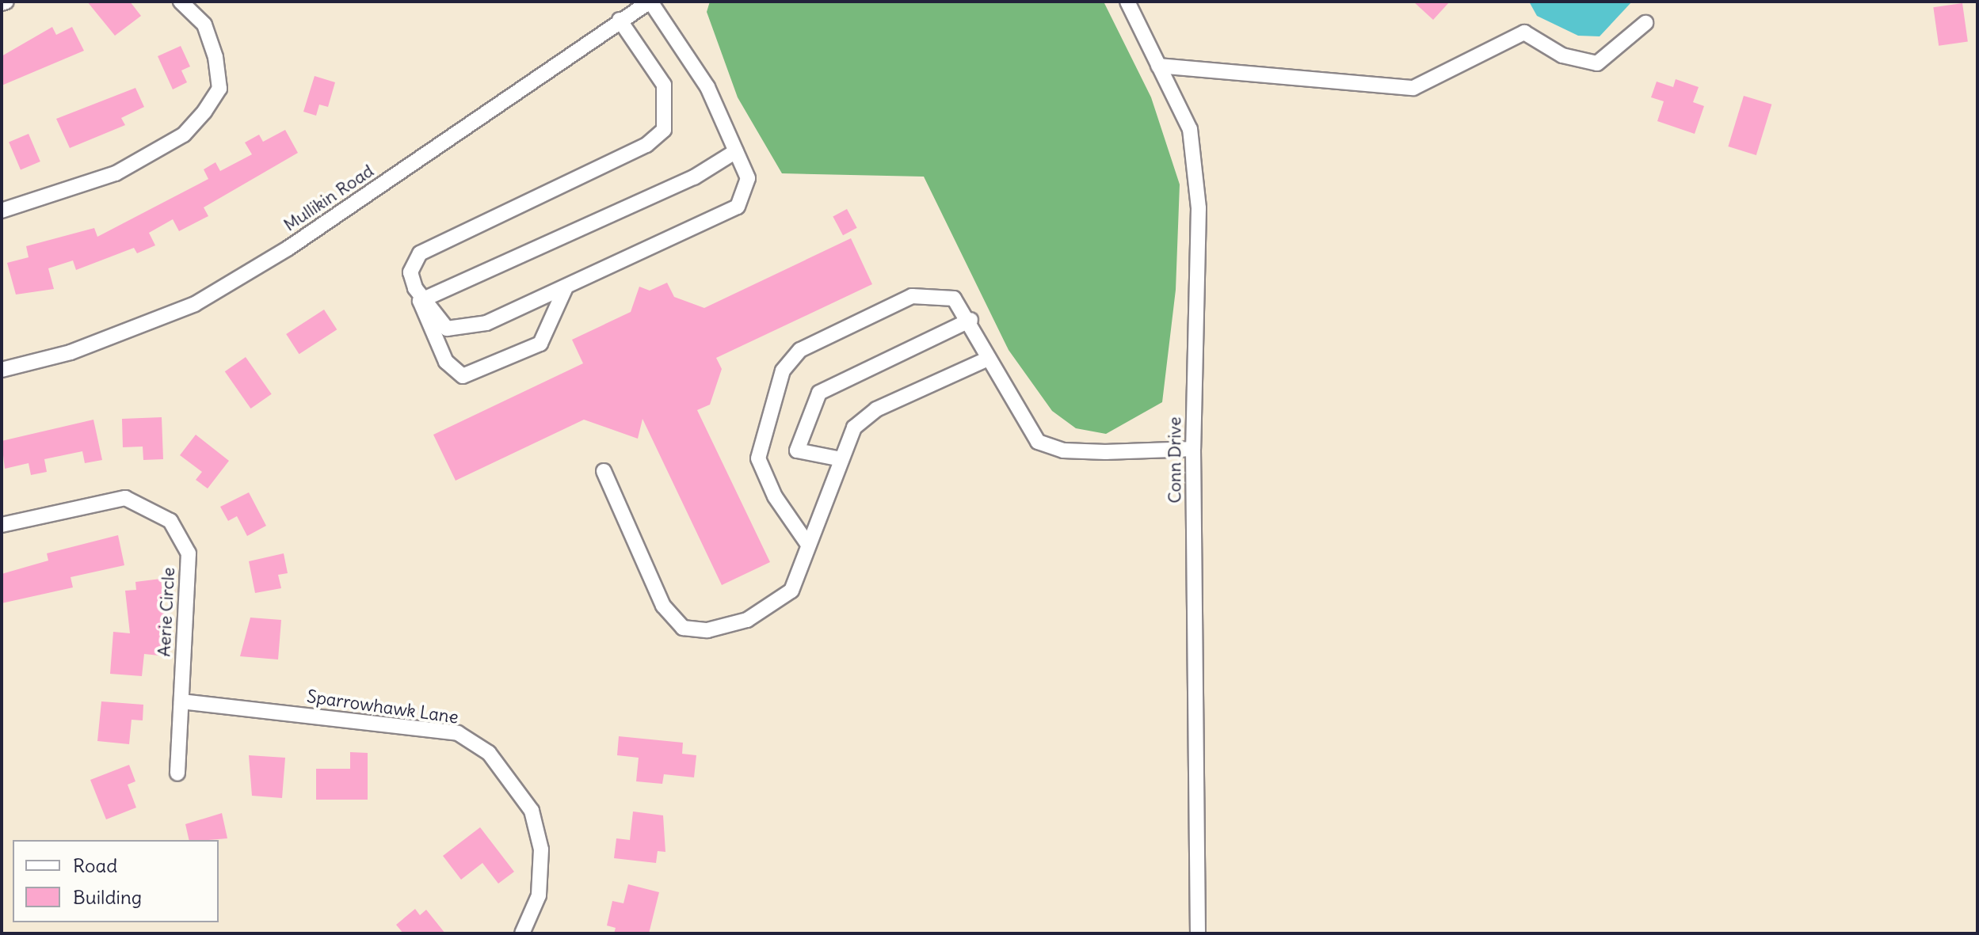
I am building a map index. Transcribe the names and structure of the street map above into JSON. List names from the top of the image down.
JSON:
{
  "streets": {
    "street": [
      "Mullikin Road",
      "Conn Drive",
      "Aerie Circle",
      "Sparrowhawk Lane"
    ]
  },
  "crossings": [
    ["Aerie Circle", "Sparrowhawk Lane"]
  ],
  "legend": ["Road", "Building"]
}
